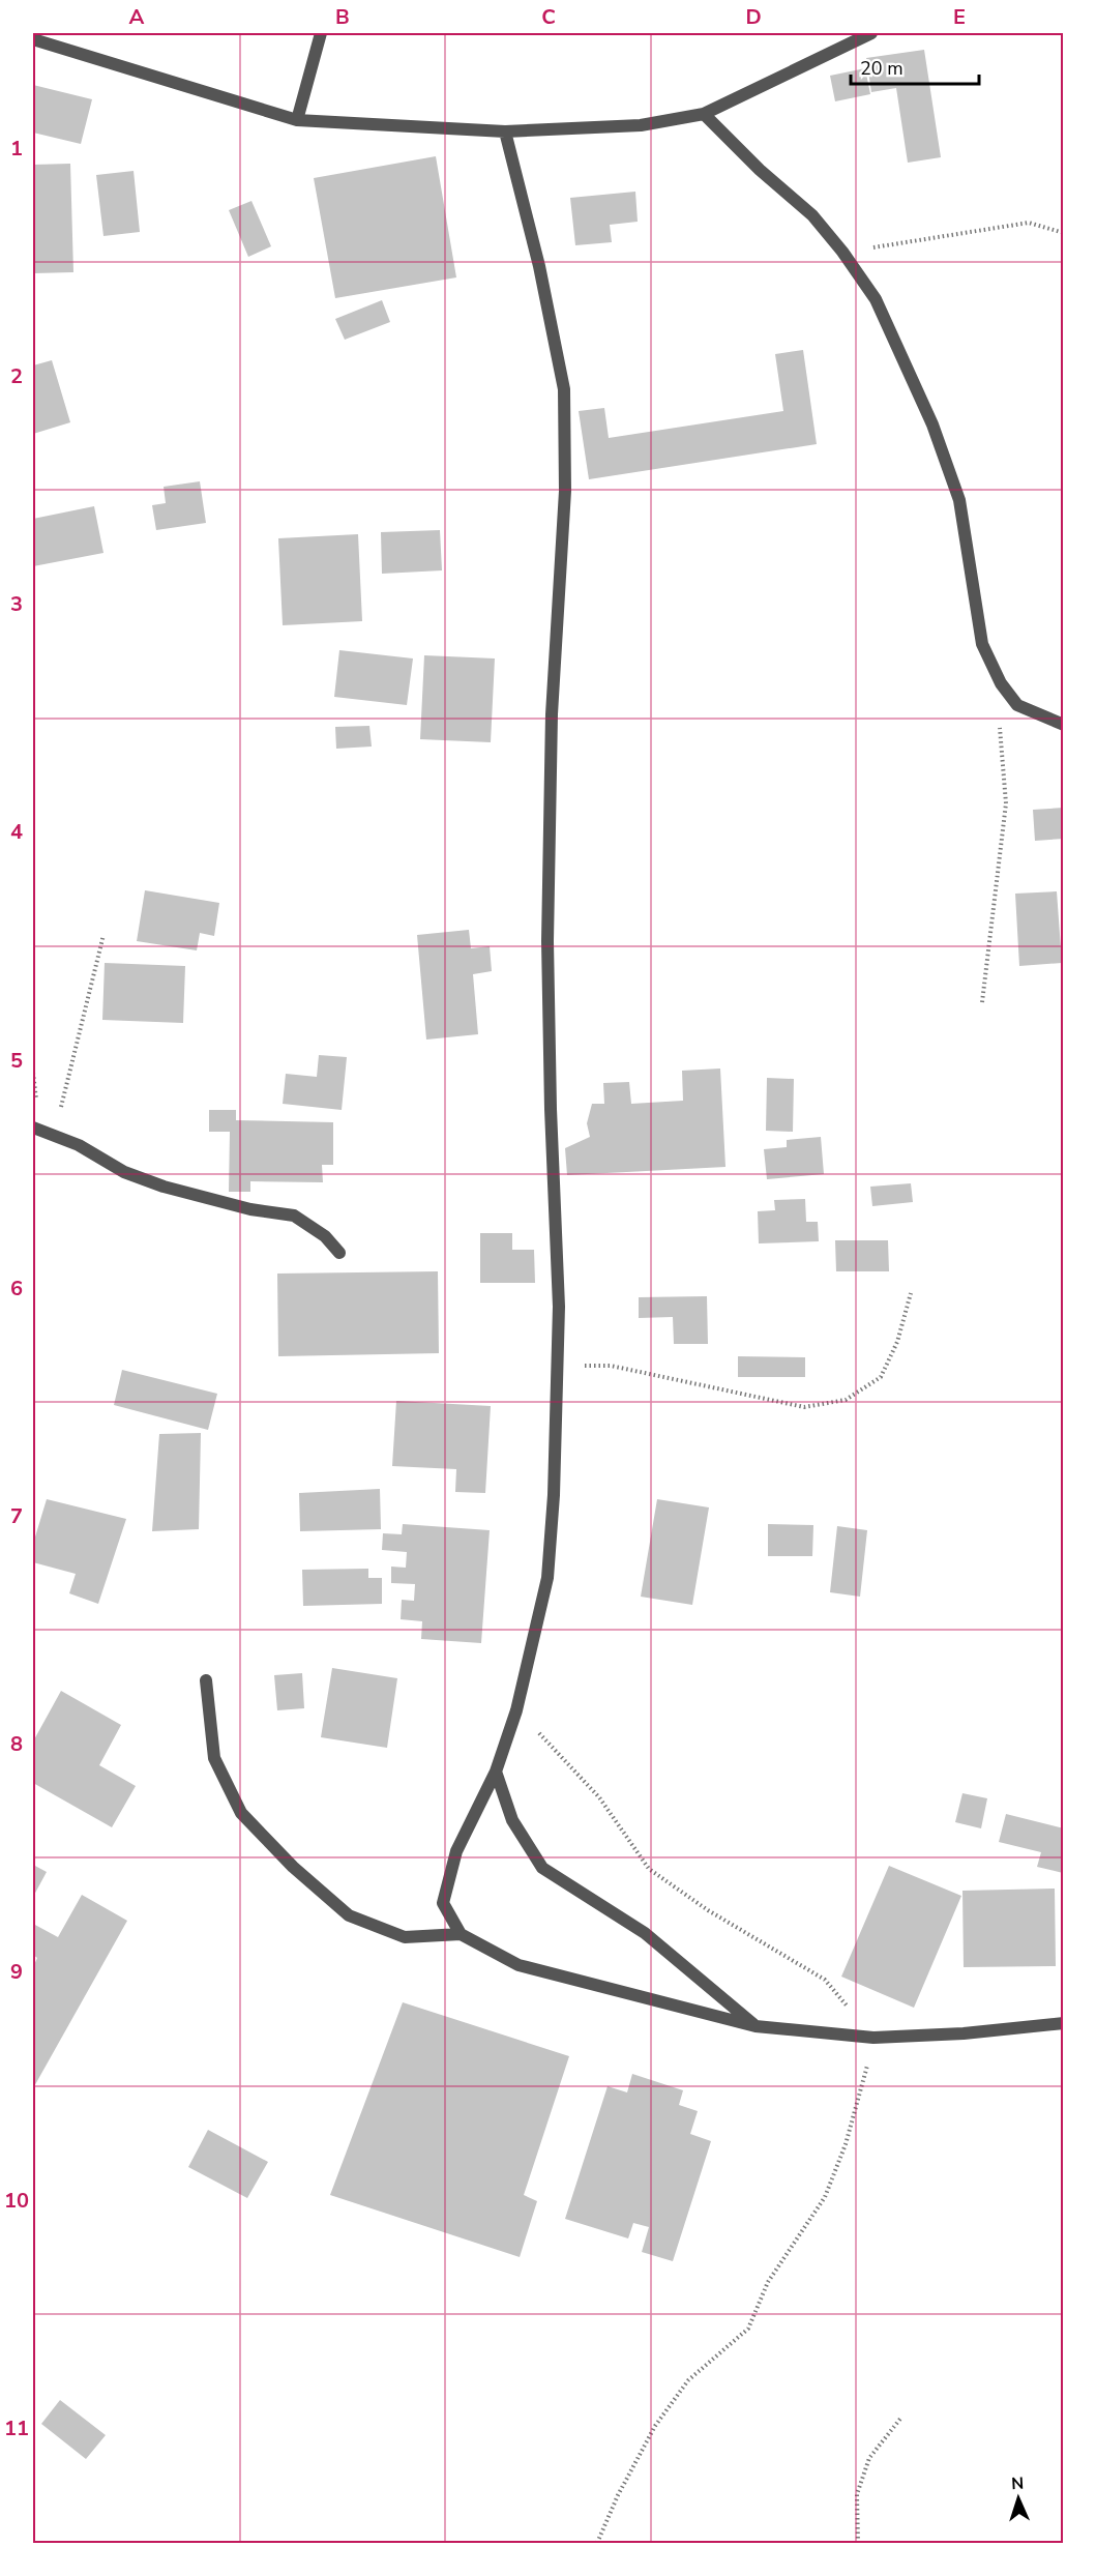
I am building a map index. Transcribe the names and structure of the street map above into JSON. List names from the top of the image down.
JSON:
{
  "scale_bar": "20 m",
  "north": "top",
  "grid": {
    "columns": [
      "A",
      "B",
      "C",
      "D",
      "E"
    ],
    "rows": [
      "1",
      "2",
      "3",
      "4",
      "5",
      "6",
      "7",
      "8",
      "9",
      "10",
      "11"
    ]
  }
}
